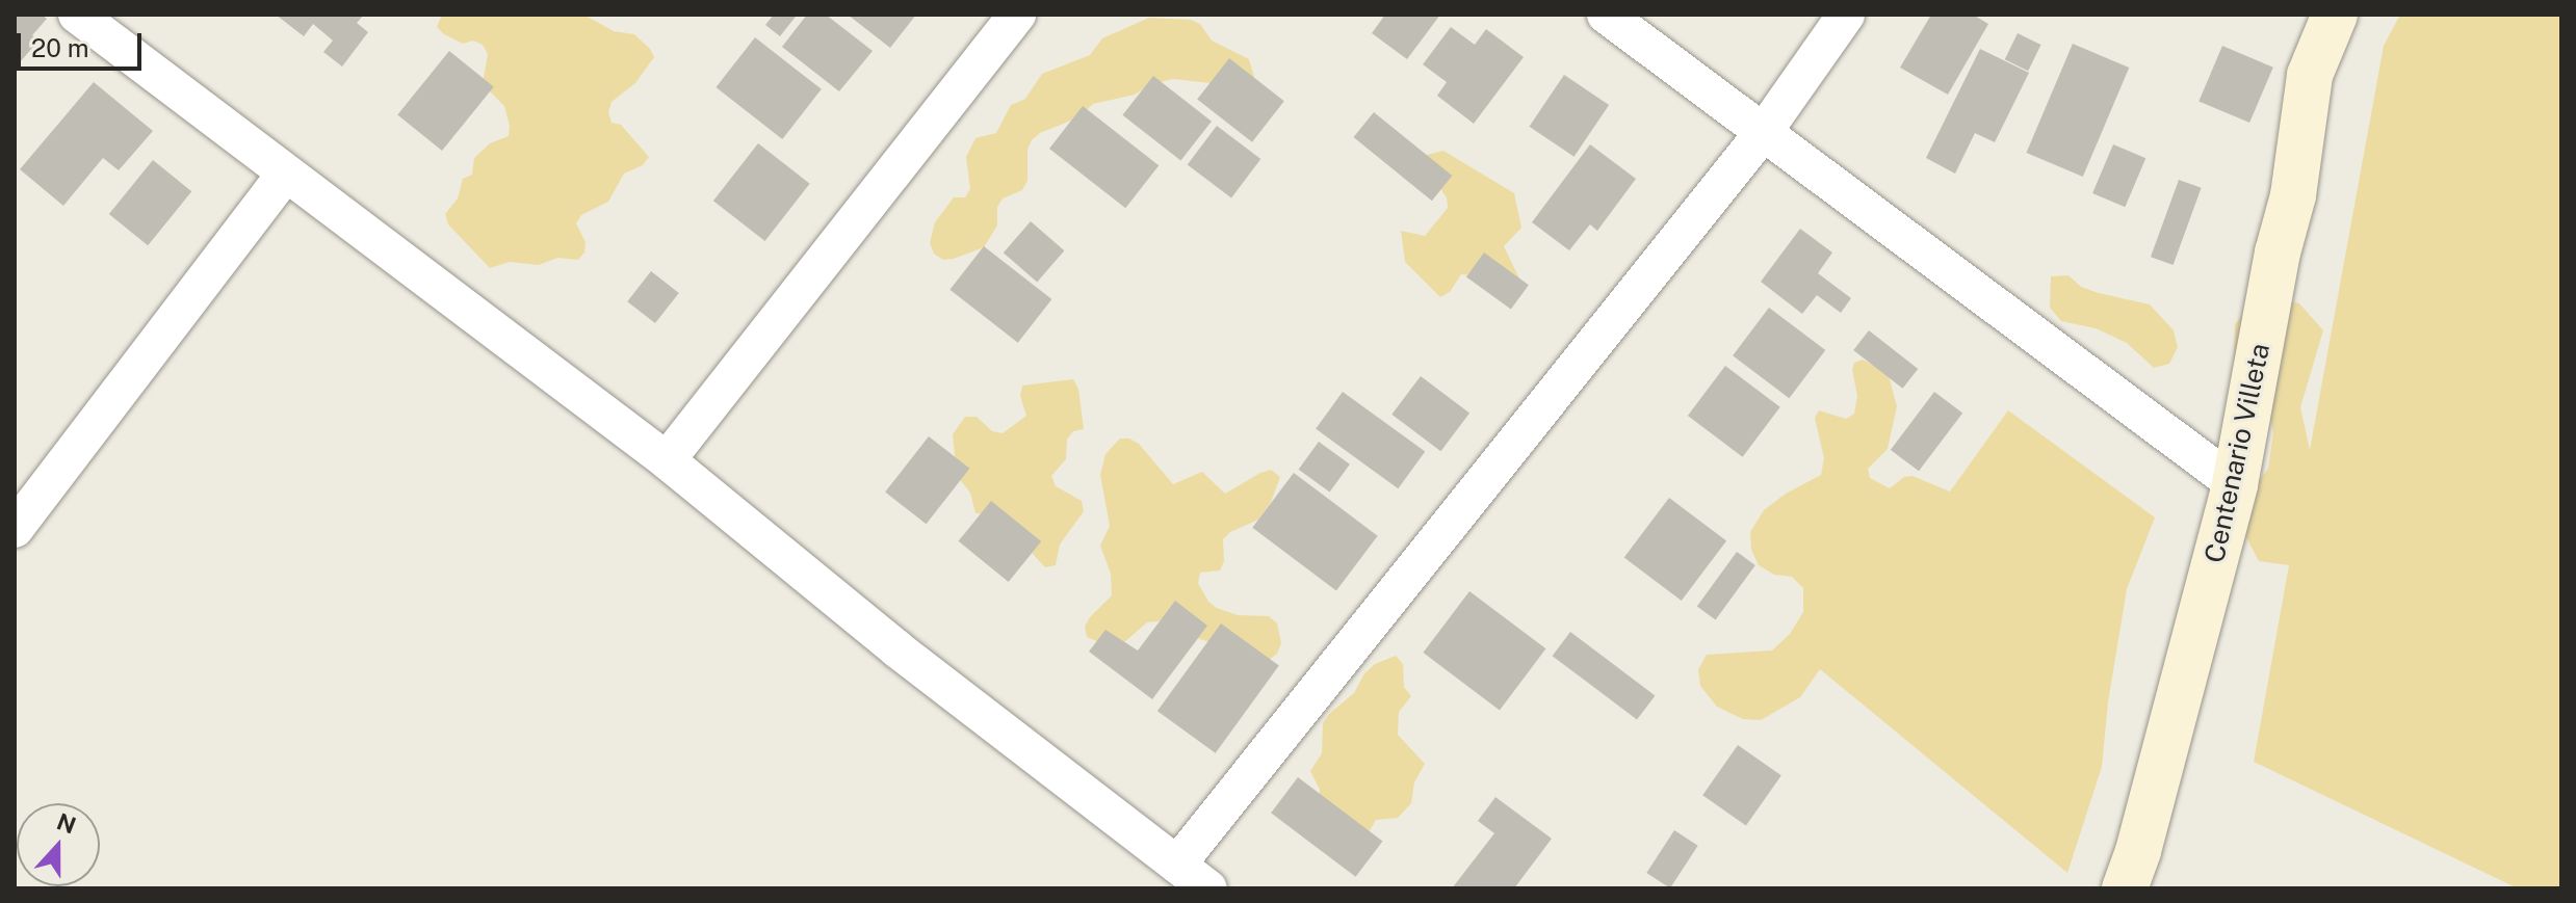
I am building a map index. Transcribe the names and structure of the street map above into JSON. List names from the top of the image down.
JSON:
{
  "streets": {
    "main road": ["Centenario Villeta"]
  },
  "scale_bar": "20 m",
  "north": "top"
}
